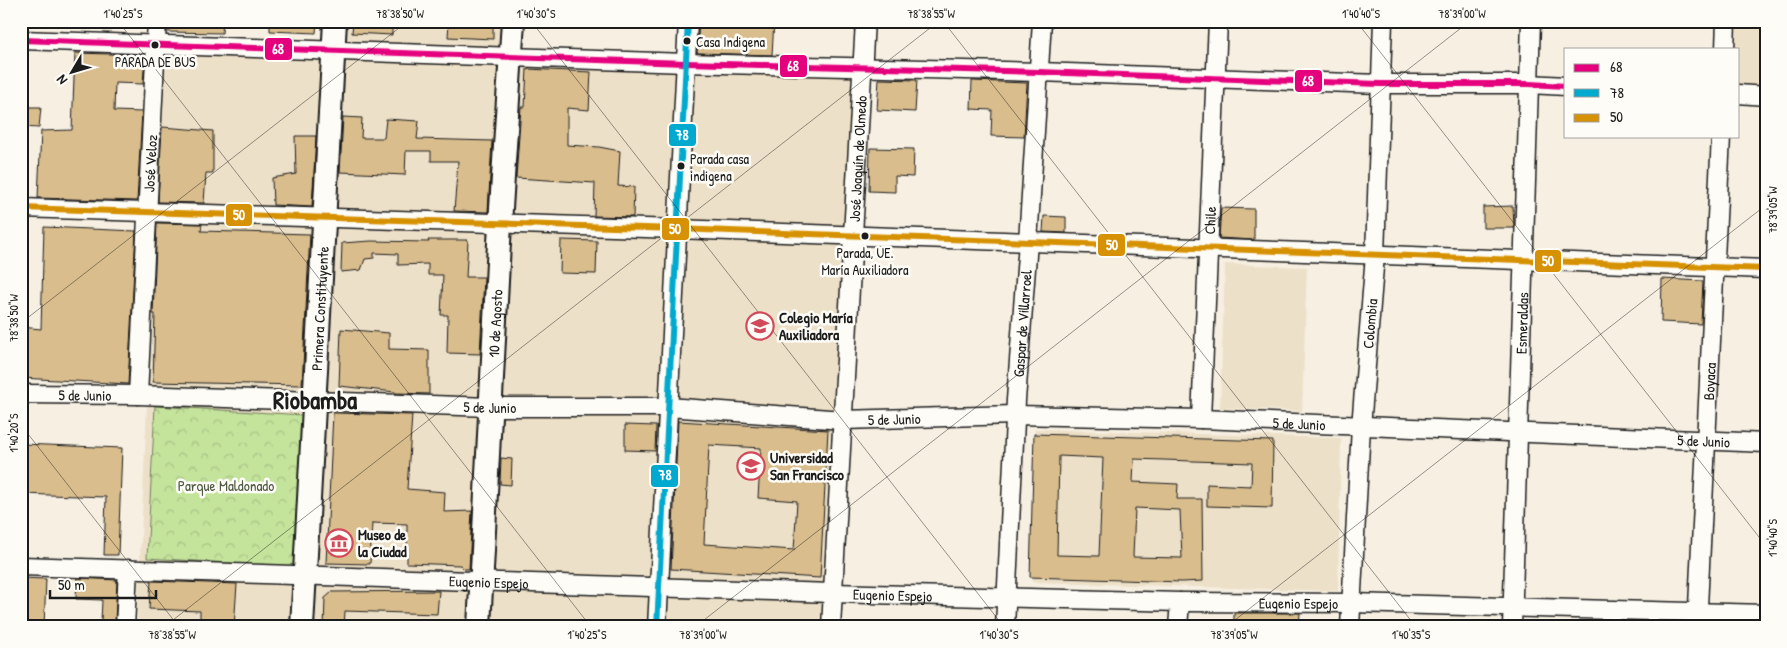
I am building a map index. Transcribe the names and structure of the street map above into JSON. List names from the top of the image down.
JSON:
{
  "streets": {
    "main road": ["Primera Constituyente", "10 de Agosto"],
    "street": [
      "José Joaquín de Olmedo",
      "José Veloz",
      "Chile",
      "Gaspar de Villarroel",
      "Colombia",
      "Esmeraldas",
      "Boyaca",
      "5 de Junio",
      "Eugenio Espejo"
    ]
  },
  "crossings": [
    ["José Joaquín de Olmedo", "5 de Junio"],
    ["José Joaquín de Olmedo", "Eugenio Espejo"],
    ["José Veloz", "5 de Junio"],
    ["Chile", "5 de Junio"],
    ["Primera Constituyente", "5 de Junio"],
    ["Primera Constituyente", "Eugenio Espejo"],
    ["10 de Agosto", "5 de Junio"],
    ["10 de Agosto", "Eugenio Espejo"],
    ["Gaspar de Villarroel", "5 de Junio"],
    ["Gaspar de Villarroel", "Eugenio Espejo"],
    ["Colombia", "5 de Junio"],
    ["Colombia", "Eugenio Espejo"],
    ["Esmeraldas", "5 de Junio"],
    ["Esmeraldas", "Eugenio Espejo"],
    ["Boyaca", "5 de Junio"],
    ["Boyaca", "Eugenio Espejo"]
  ],
  "districts": ["Riobamba"],
  "parks": ["Parque Maldonado"],
  "places": {
    "other": [
      "Casa Indigena",
      "PARADA DE BUS",
      "Parada casa indigena",
      "Parada, UE. María Auxiliadora"
    ],
    "school or university": ["Colegio María Auxiliadora", "Universidad San Francisco"],
    "museum": ["Museo de la Ciudad"]
  },
  "lines": ["transit line 78", "transit line 68", "transit line 50"],
  "legend": ["68", "78", "50"],
  "scale_bar": "50 m",
  "north": "bottom left",
  "coordinates": [
    "1°40'25\"S",
    "78°38'50\"W",
    "1°40'30\"S",
    "78°38'55\"W",
    "1°40'40\"S",
    "78°39'00\"W",
    "78°39'05\"W",
    "1°40'20\"S",
    "1°40'35\"S"
  ]
}
